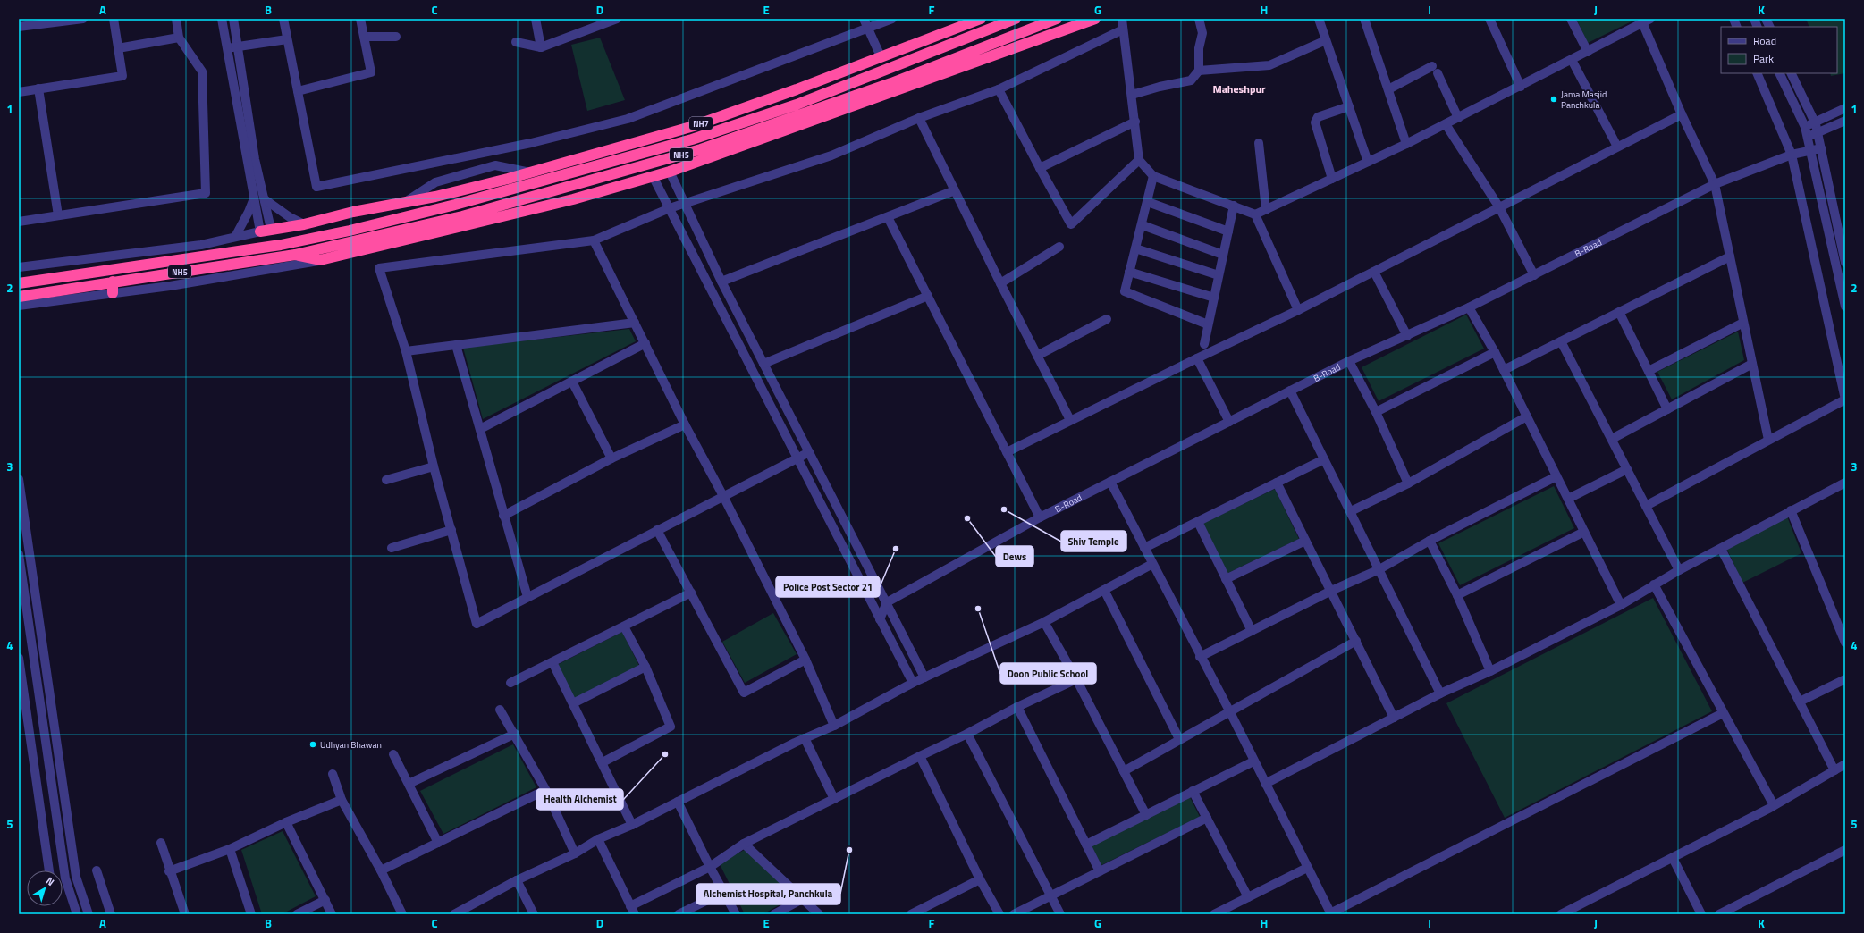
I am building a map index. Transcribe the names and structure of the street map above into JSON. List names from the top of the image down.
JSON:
{
  "streets": {
    "highway": ["NH7", "NH5"],
    "street": ["B-Road"]
  },
  "districts": ["Maheshpur"],
  "places": [
    "Jama Masjid Panchkula",
    "Shiv Temple",
    "Dews",
    "Police Post Sector 21",
    "Doon Public School",
    "Udhyan Bhawan",
    "Health Alchemist",
    "Alchemist Hospital, Panchkula"
  ],
  "legend": ["Road", "Park"],
  "north": "top right",
  "grid": {
    "columns": [
      "A",
      "B",
      "C",
      "D",
      "E",
      "F",
      "G",
      "H",
      "I",
      "J",
      "K"
    ],
    "rows": [
      "1",
      "2",
      "3",
      "4",
      "5"
    ]
  }
}
